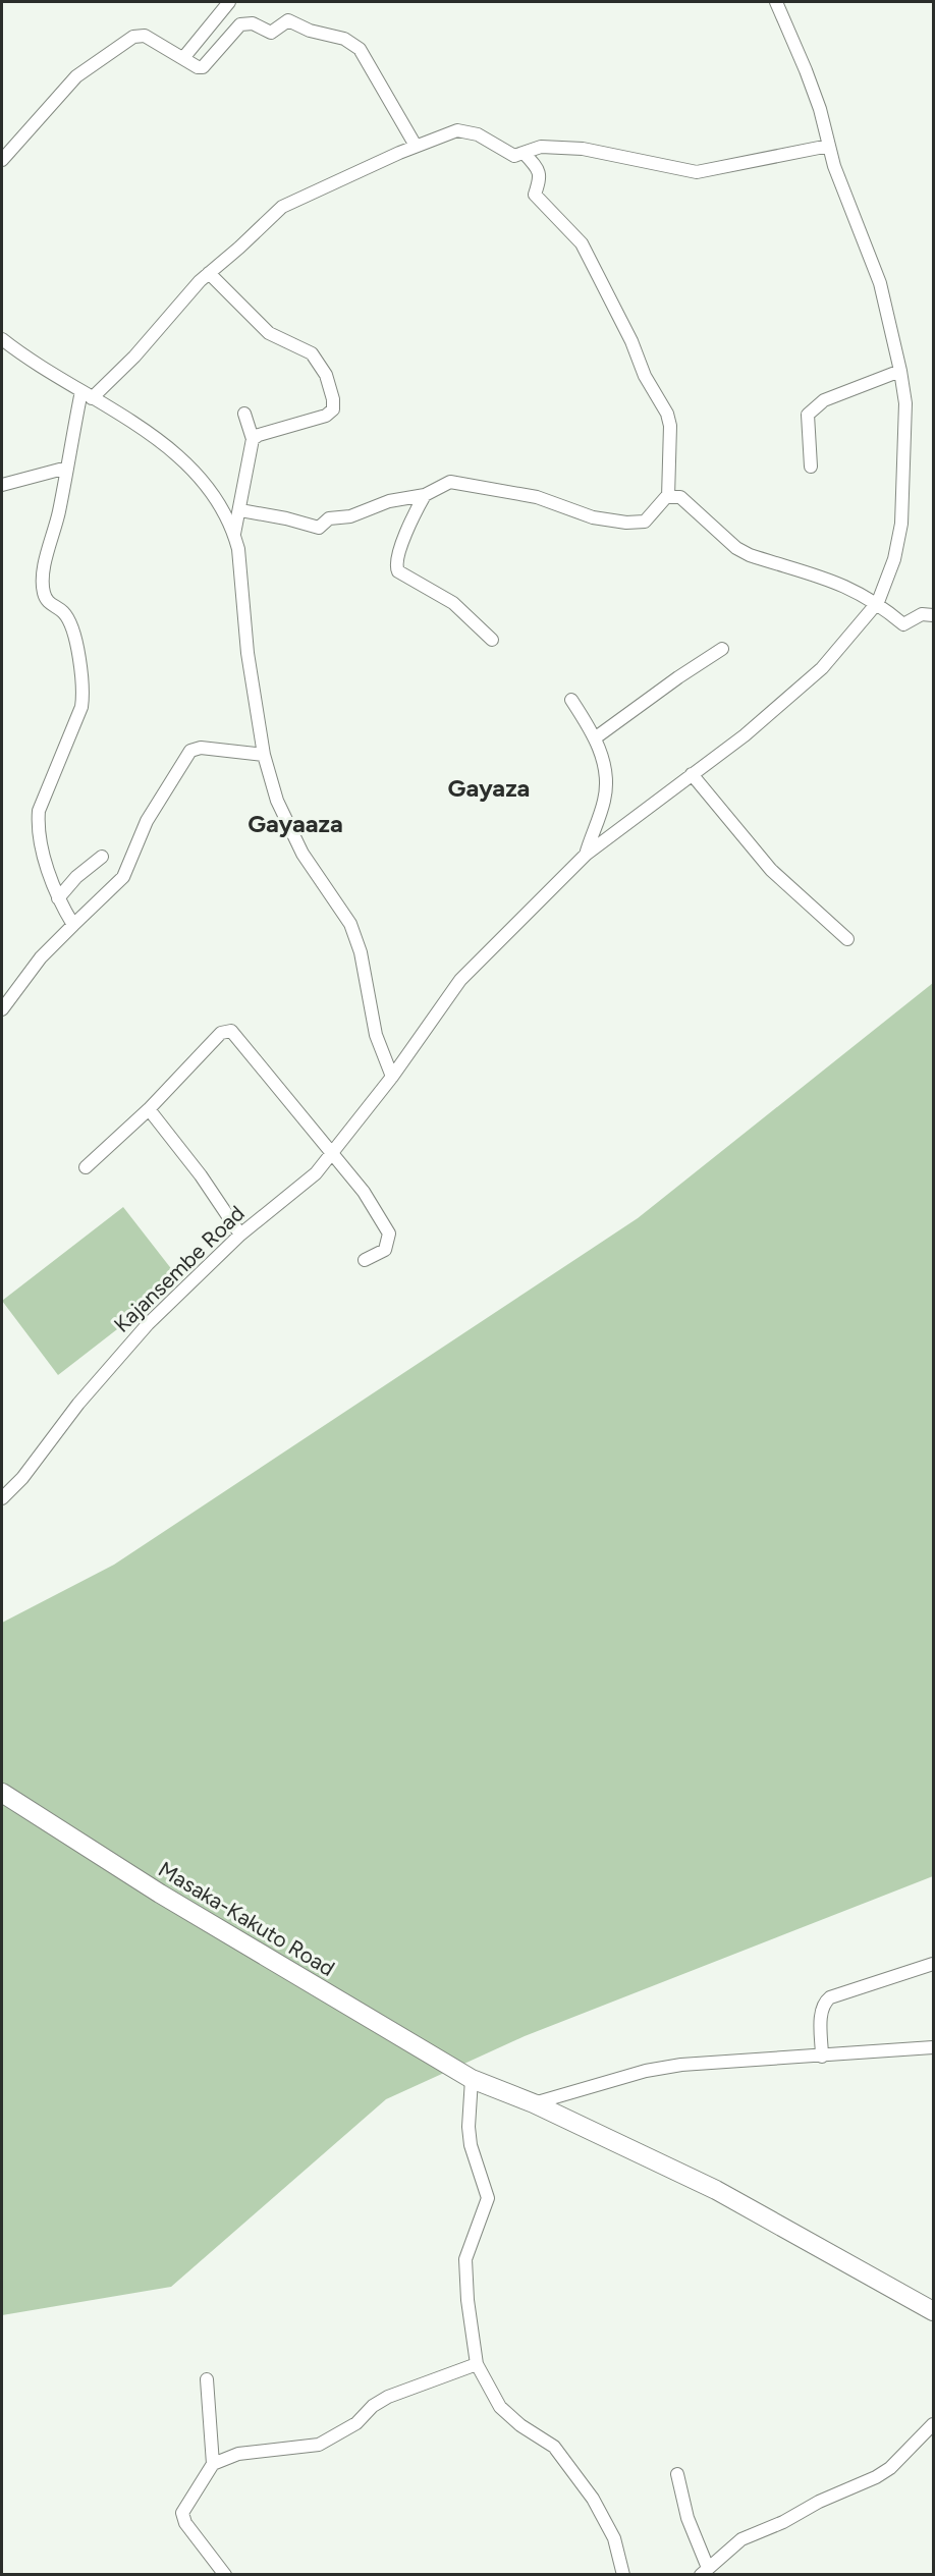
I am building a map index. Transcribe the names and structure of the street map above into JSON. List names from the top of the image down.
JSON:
{
  "streets": {
    "highway": ["Masaka-Kakuto Road"],
    "street": ["Kajansembe Road"]
  },
  "districts": ["Gayaza", "Gayaaza"]
}
